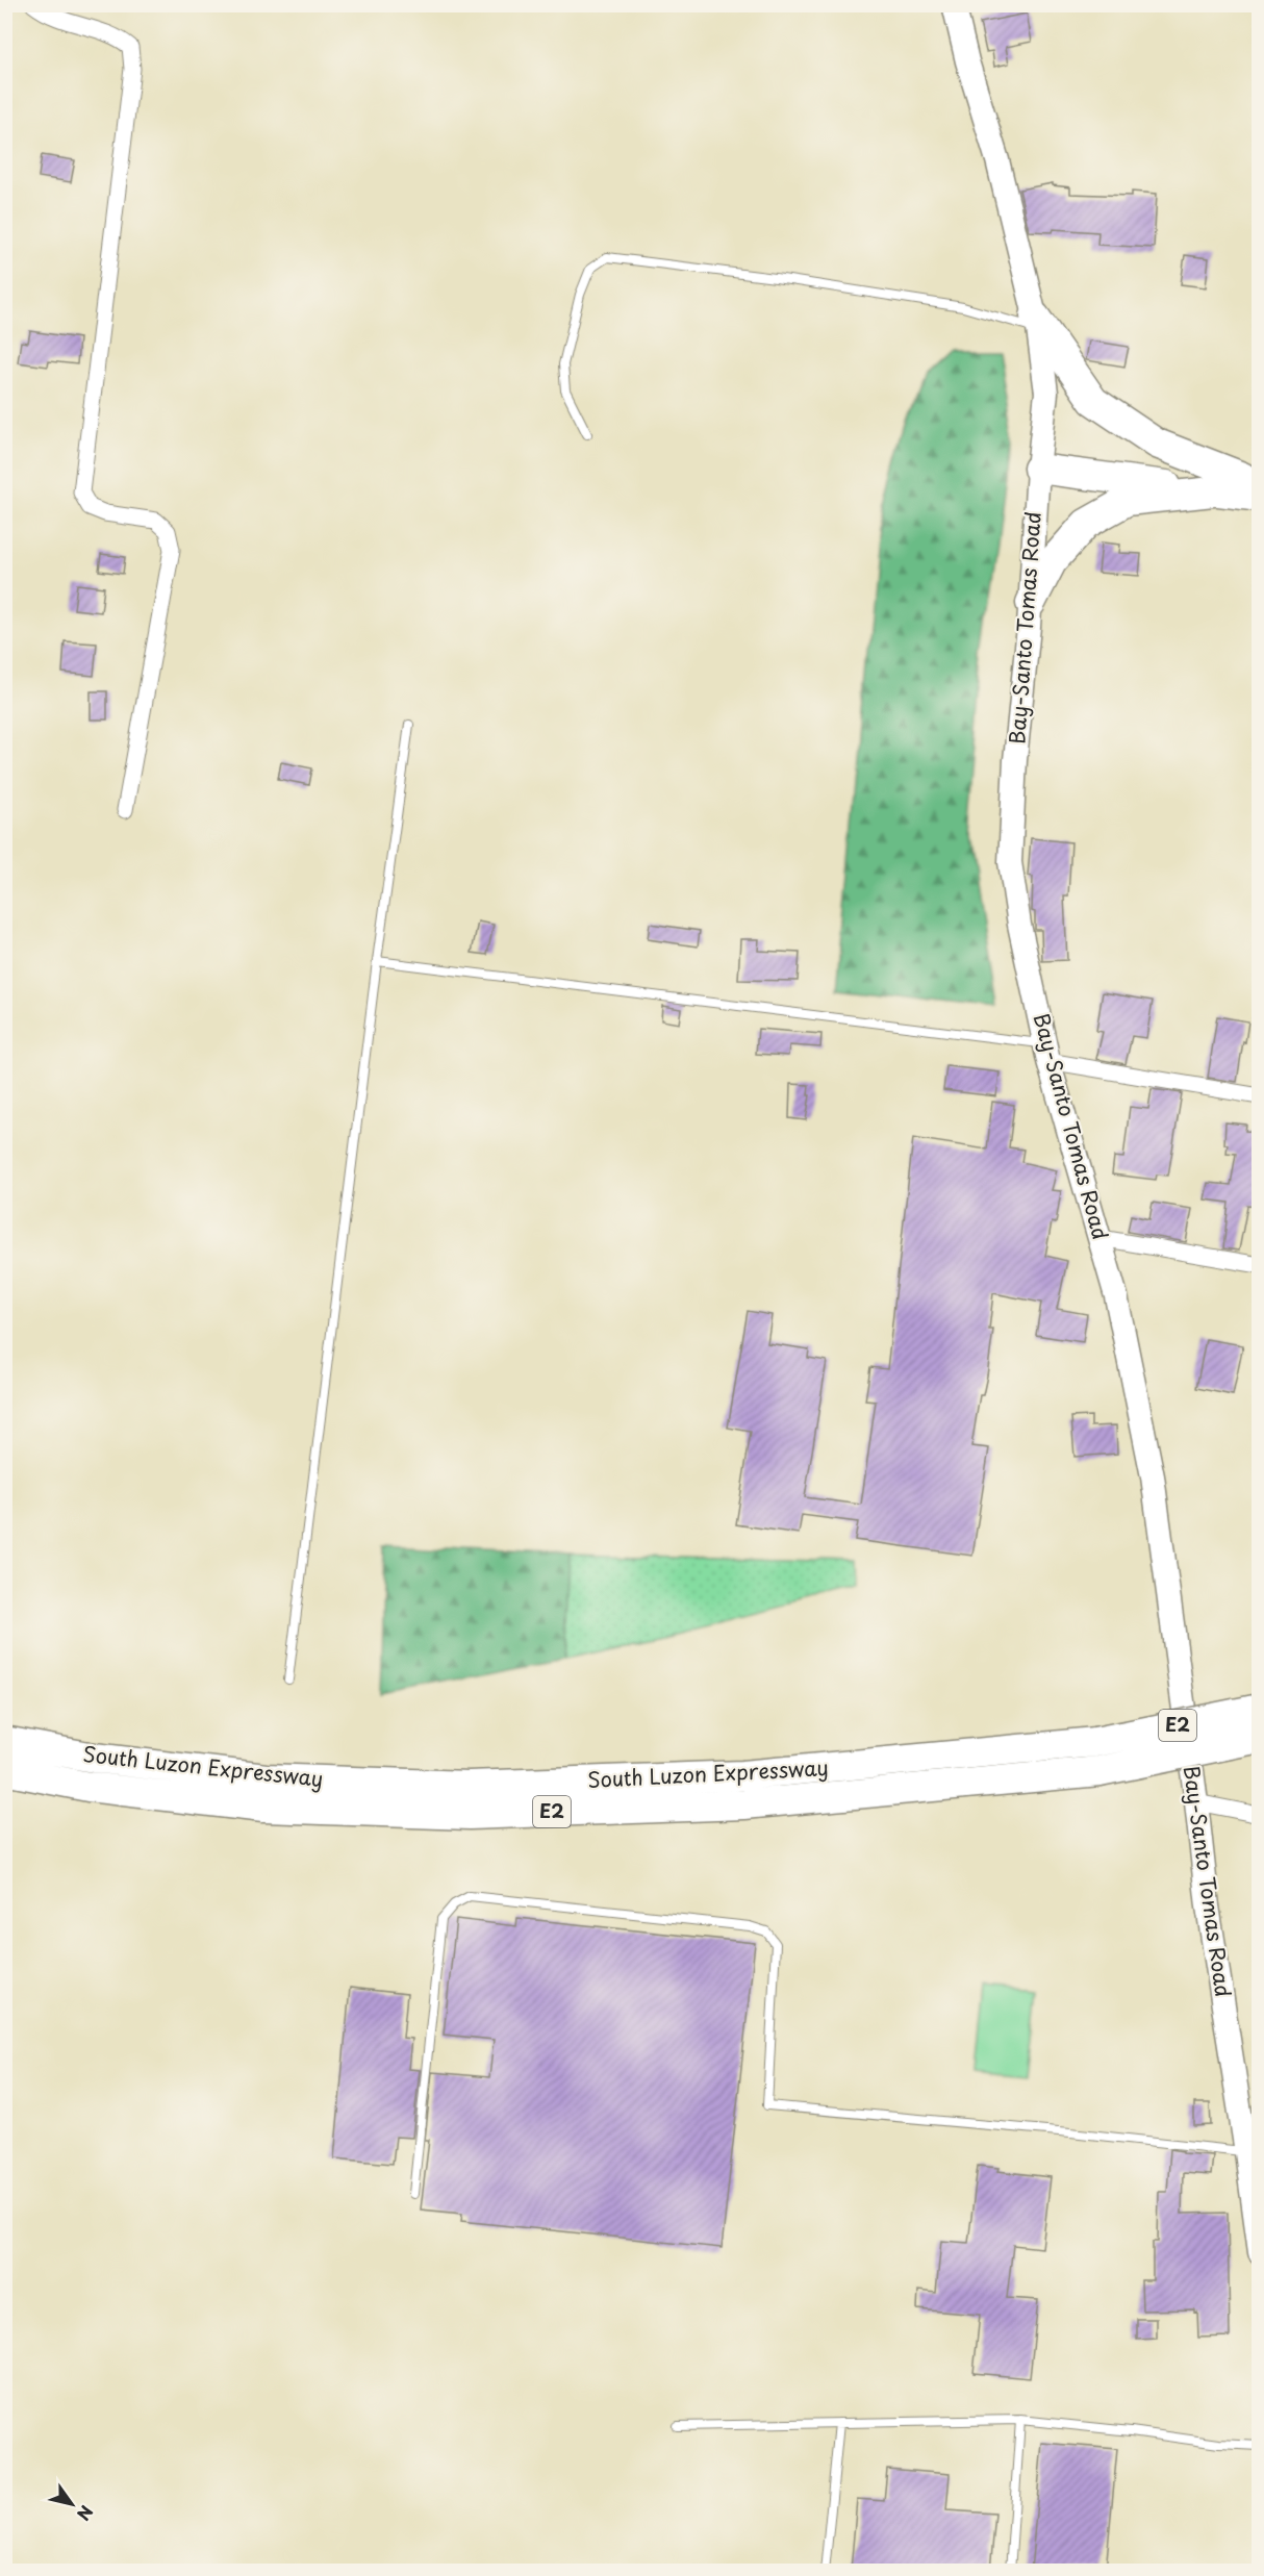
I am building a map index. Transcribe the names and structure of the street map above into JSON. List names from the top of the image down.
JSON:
{
  "streets": {
    "highway": ["E2", "South Luzon Expressway"],
    "main road": ["Bay-Santo Tomas Road"]
  },
  "north": "bottom right"
}
